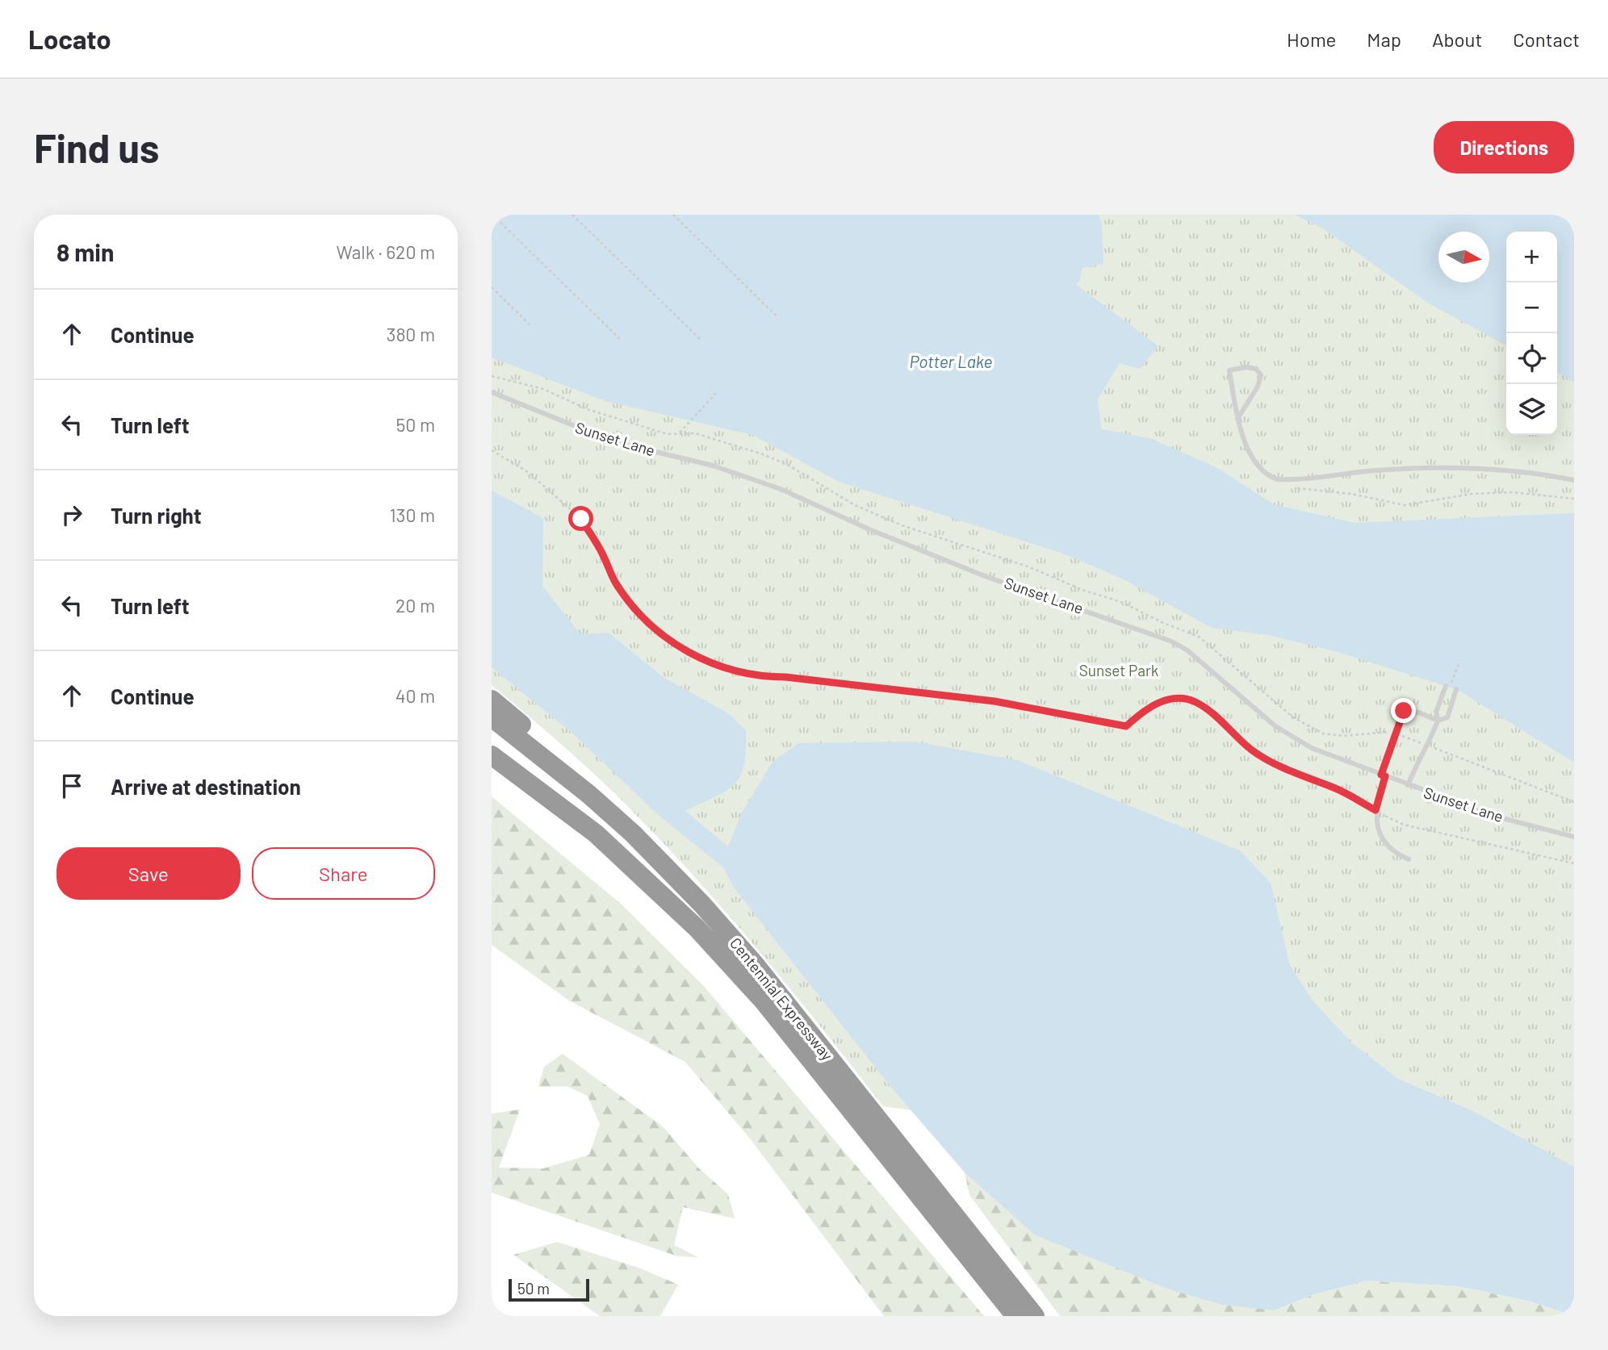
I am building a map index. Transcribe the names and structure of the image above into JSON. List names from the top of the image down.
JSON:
{
  "streets": {
    "highway": ["Centennial Expressway"],
    "lane": ["Sunset Lane"]
  },
  "water": ["Potter Lake"],
  "parks": ["Sunset Park"],
  "scale_bar": "50 m",
  "north": "right",
  "page": {
    "header": "Locato",
    "nav": [
      "Home",
      "Map",
      "About",
      "Contact"
    ],
    "buttons": [
      "Directions",
      ["Save", "Share"]
    ],
    "title": "Find us",
    "heading": ["8 min", "Walk · 620 m"],
    "map_buttons": ["+", "−"],
    "list": [
      ["Continue", "380 m"],
      ["Turn left", "50 m"],
      ["Turn right", "130 m"],
      ["Turn left", "20 m"],
      ["Continue", "40 m"],
      "Arrive at destination"
    ],
    "scale": "50 m"
  }
}
